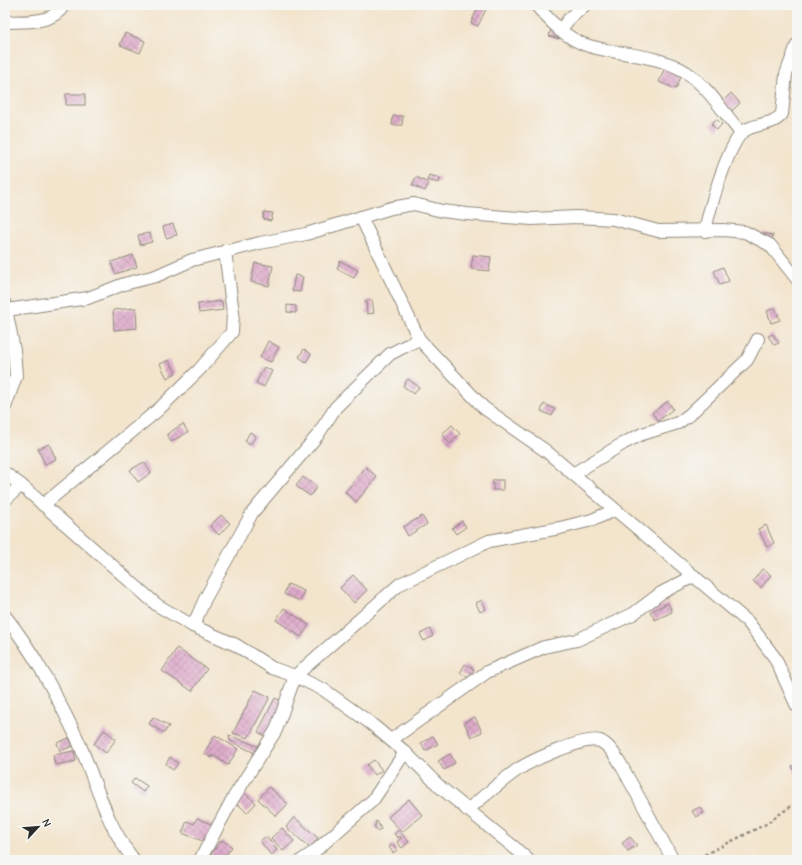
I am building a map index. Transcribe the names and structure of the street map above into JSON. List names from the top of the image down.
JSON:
{
  "north": "top right"
}
